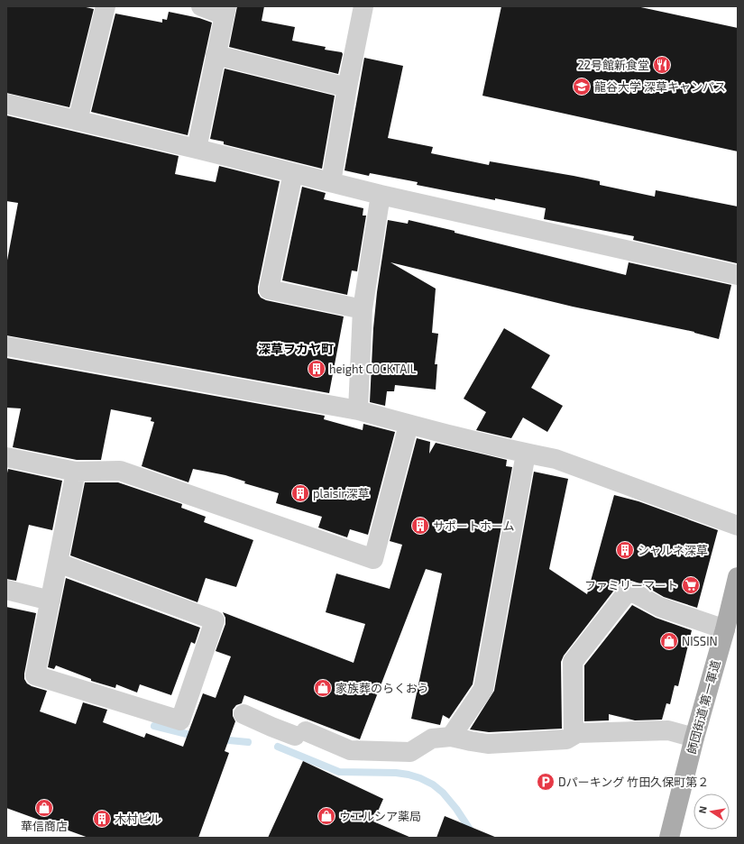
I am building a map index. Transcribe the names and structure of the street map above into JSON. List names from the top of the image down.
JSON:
{
  "streets": {
    "main road": ["師団街道 第一軍道"]
  },
  "districts": ["深草ヲカヤ町"],
  "places": {
    "restaurant": ["22号館新食堂"],
    "school or university": ["龍谷大学 深草キャンパス"],
    "building": [
      "height COCKTAIL",
      "plaisir深草",
      "サポートホーム",
      "シャルネ深草",
      "木村ビル"
    ],
    "supermarket": ["ファミリーマート"],
    "shop": [
      "NISSIN",
      "家族葬のらくおう",
      "華信商店",
      "ウエルシア薬局"
    ],
    "parking": ["Dパーキング 竹田久保町第２"]
  },
  "north": "left"
}
